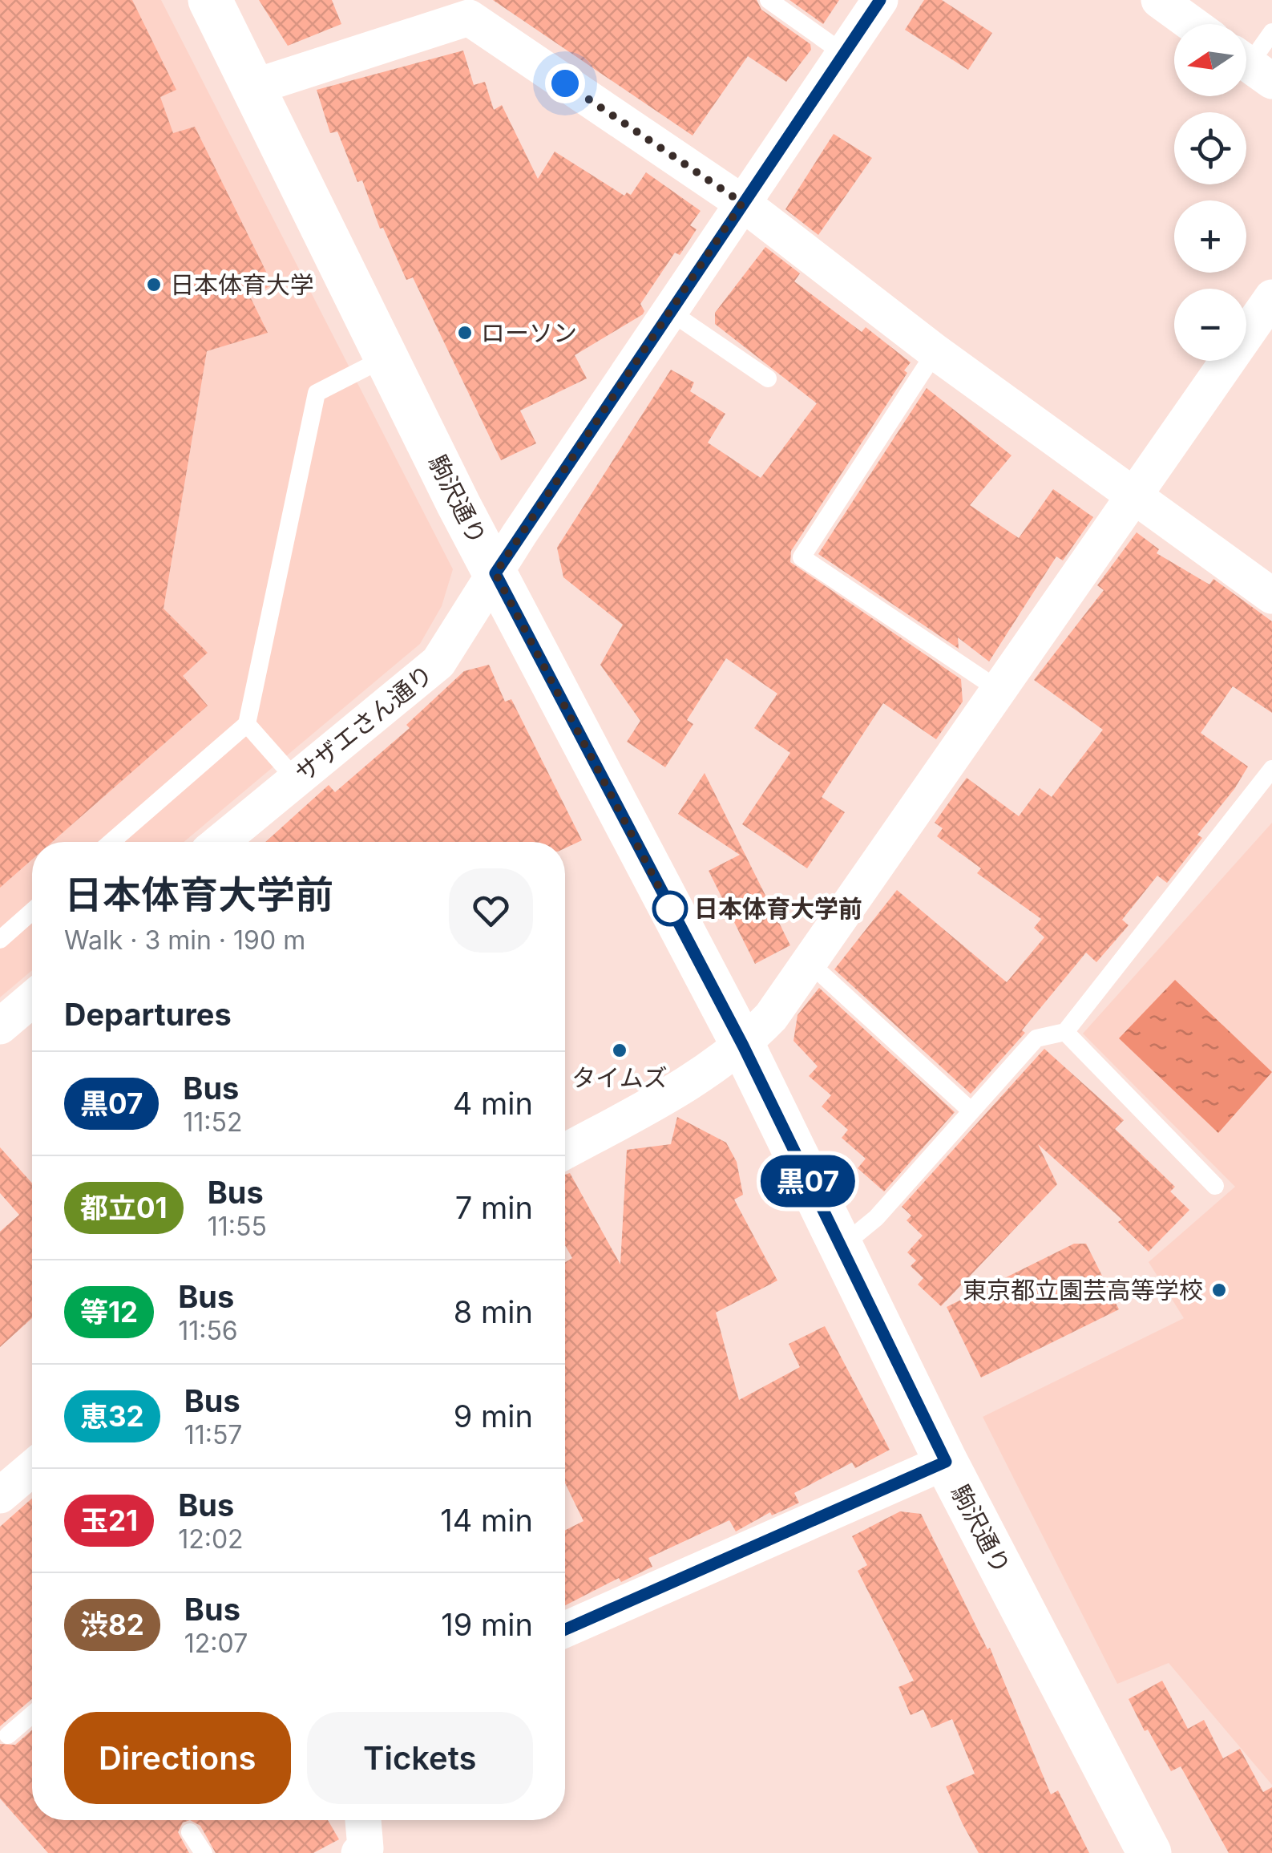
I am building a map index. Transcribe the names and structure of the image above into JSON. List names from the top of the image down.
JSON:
{
  "streets": {
    "main road": ["駒沢通り"],
    "street": ["サザエさん通り"]
  },
  "crossings": [
    ["駒沢通り", "サザエさん通り"]
  ],
  "places": [
    "日本体育大学",
    "ローソン",
    "日本体育大学前",
    "タイムズ",
    "東京都立園芸高等学校"
  ],
  "lines": ["bus line 黒07"],
  "north": "left",
  "page": {
    "on_map": "黒07",
    "map_buttons": ["+", "−"],
    "heading": [
      ["日本体育大学前", "Walk · 3 min · 190 m"],
      "Departures"
    ],
    "list": [
      {
        "mark": "黒07",
        "name": "Bus",
        "note": "11:52",
        "value": "4 min"
      },
      {
        "mark": "都立01",
        "name": "Bus",
        "note": "11:55",
        "value": "7 min"
      },
      {
        "mark": "等12",
        "name": "Bus",
        "note": "11:56",
        "value": "8 min"
      },
      {
        "mark": "恵32",
        "name": "Bus",
        "note": "11:57",
        "value": "9 min"
      },
      {
        "mark": "玉21",
        "name": "Bus",
        "note": "12:02",
        "value": "14 min"
      },
      {
        "mark": "渋82",
        "name": "Bus",
        "note": "12:07",
        "value": "19 min"
      }
    ],
    "buttons": ["Directions", "Tickets"]
  }
}
